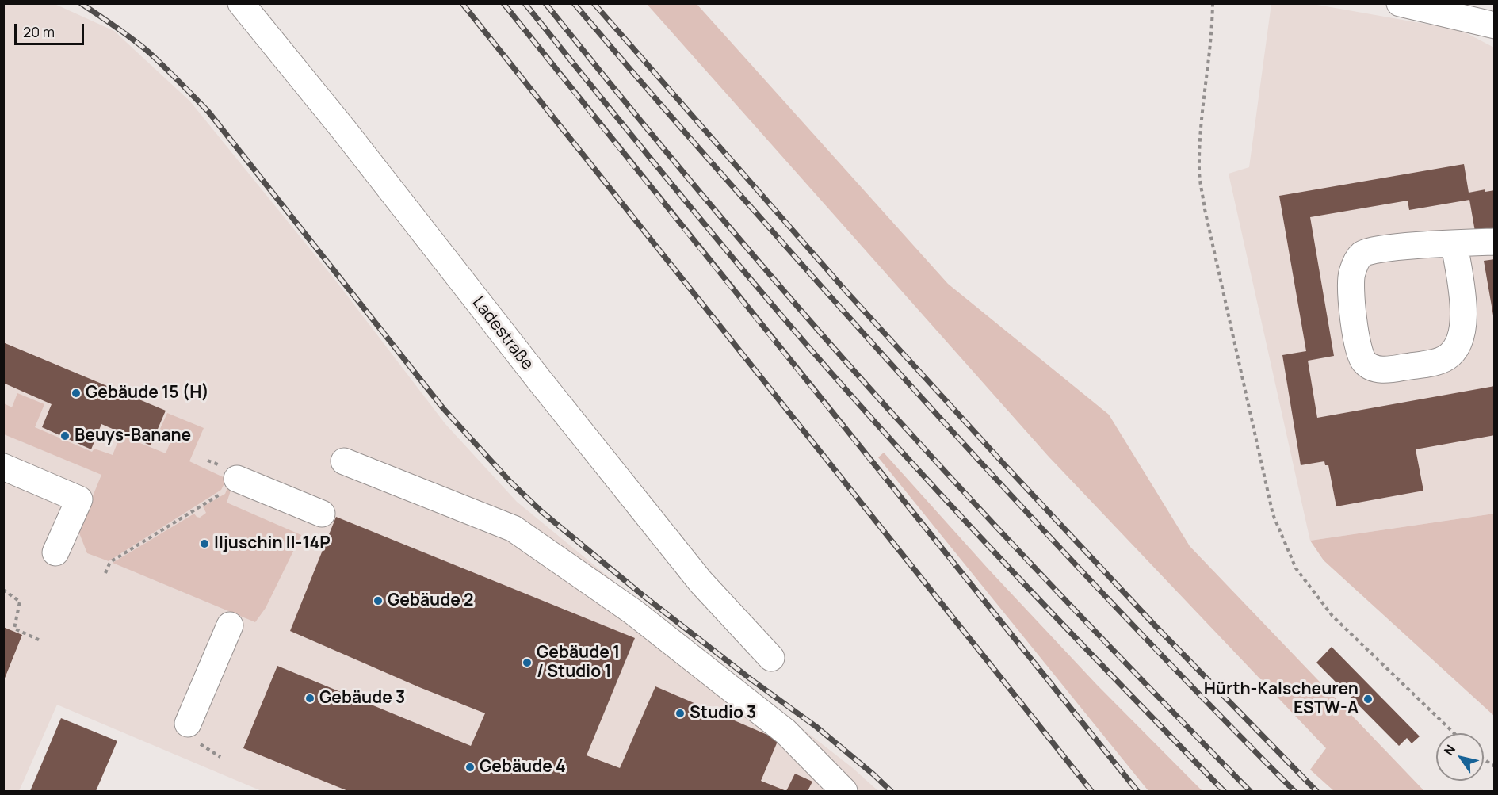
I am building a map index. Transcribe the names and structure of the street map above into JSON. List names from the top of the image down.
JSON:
{
  "streets": {
    "lane": ["Ladestraße"]
  },
  "places": [
    "Gebäude 15 (H)",
    "Beuys-Banane",
    "Iljuschin Il-14P",
    "Gebäude 2",
    "Gebäude 1 / Studio 1",
    "Gebäude 3",
    "Hürth-Kalscheuren ESTW-A",
    "Studio 3",
    "Gebäude 4"
  ],
  "scale_bar": "20 m",
  "north": "top left"
}
